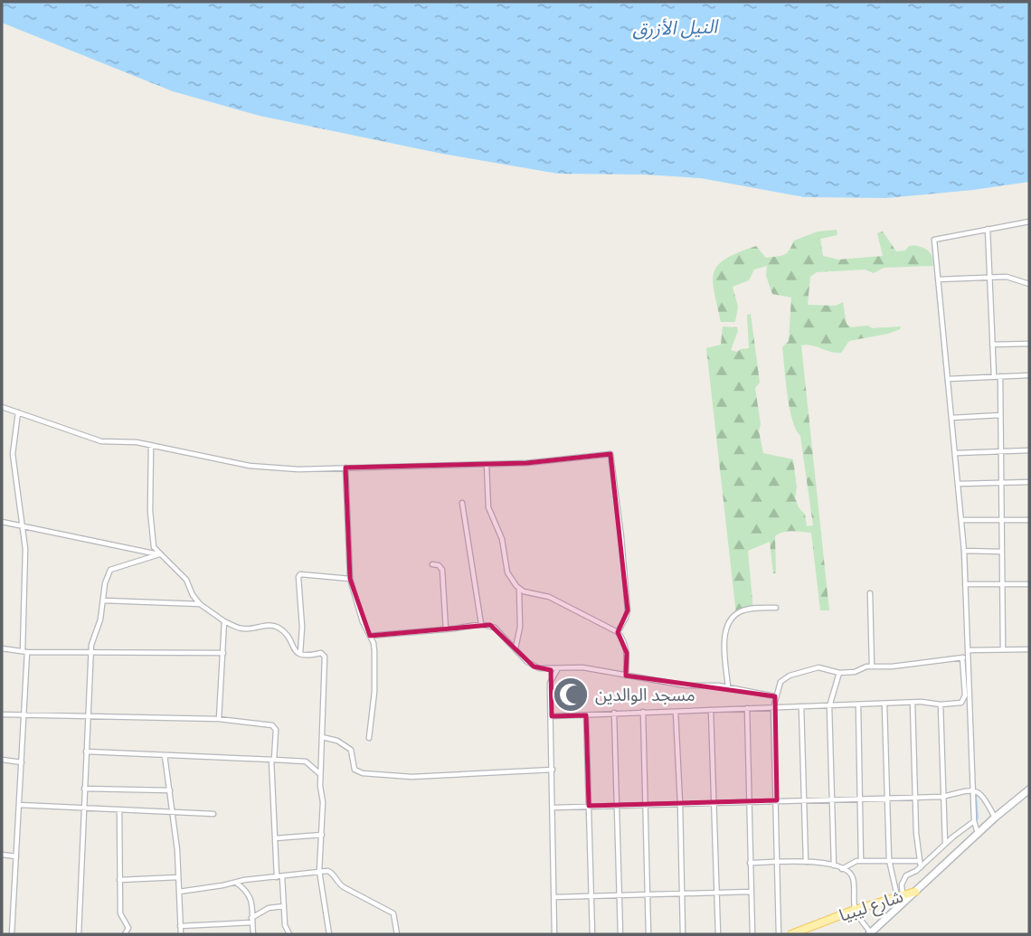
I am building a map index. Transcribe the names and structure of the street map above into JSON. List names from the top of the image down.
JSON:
{
  "streets": {
    "main road": ["شارع ليبيا"]
  },
  "water": ["النيل الأزرق"],
  "places": {
    "mosque": ["مسجد الوالدين"]
  }
}
